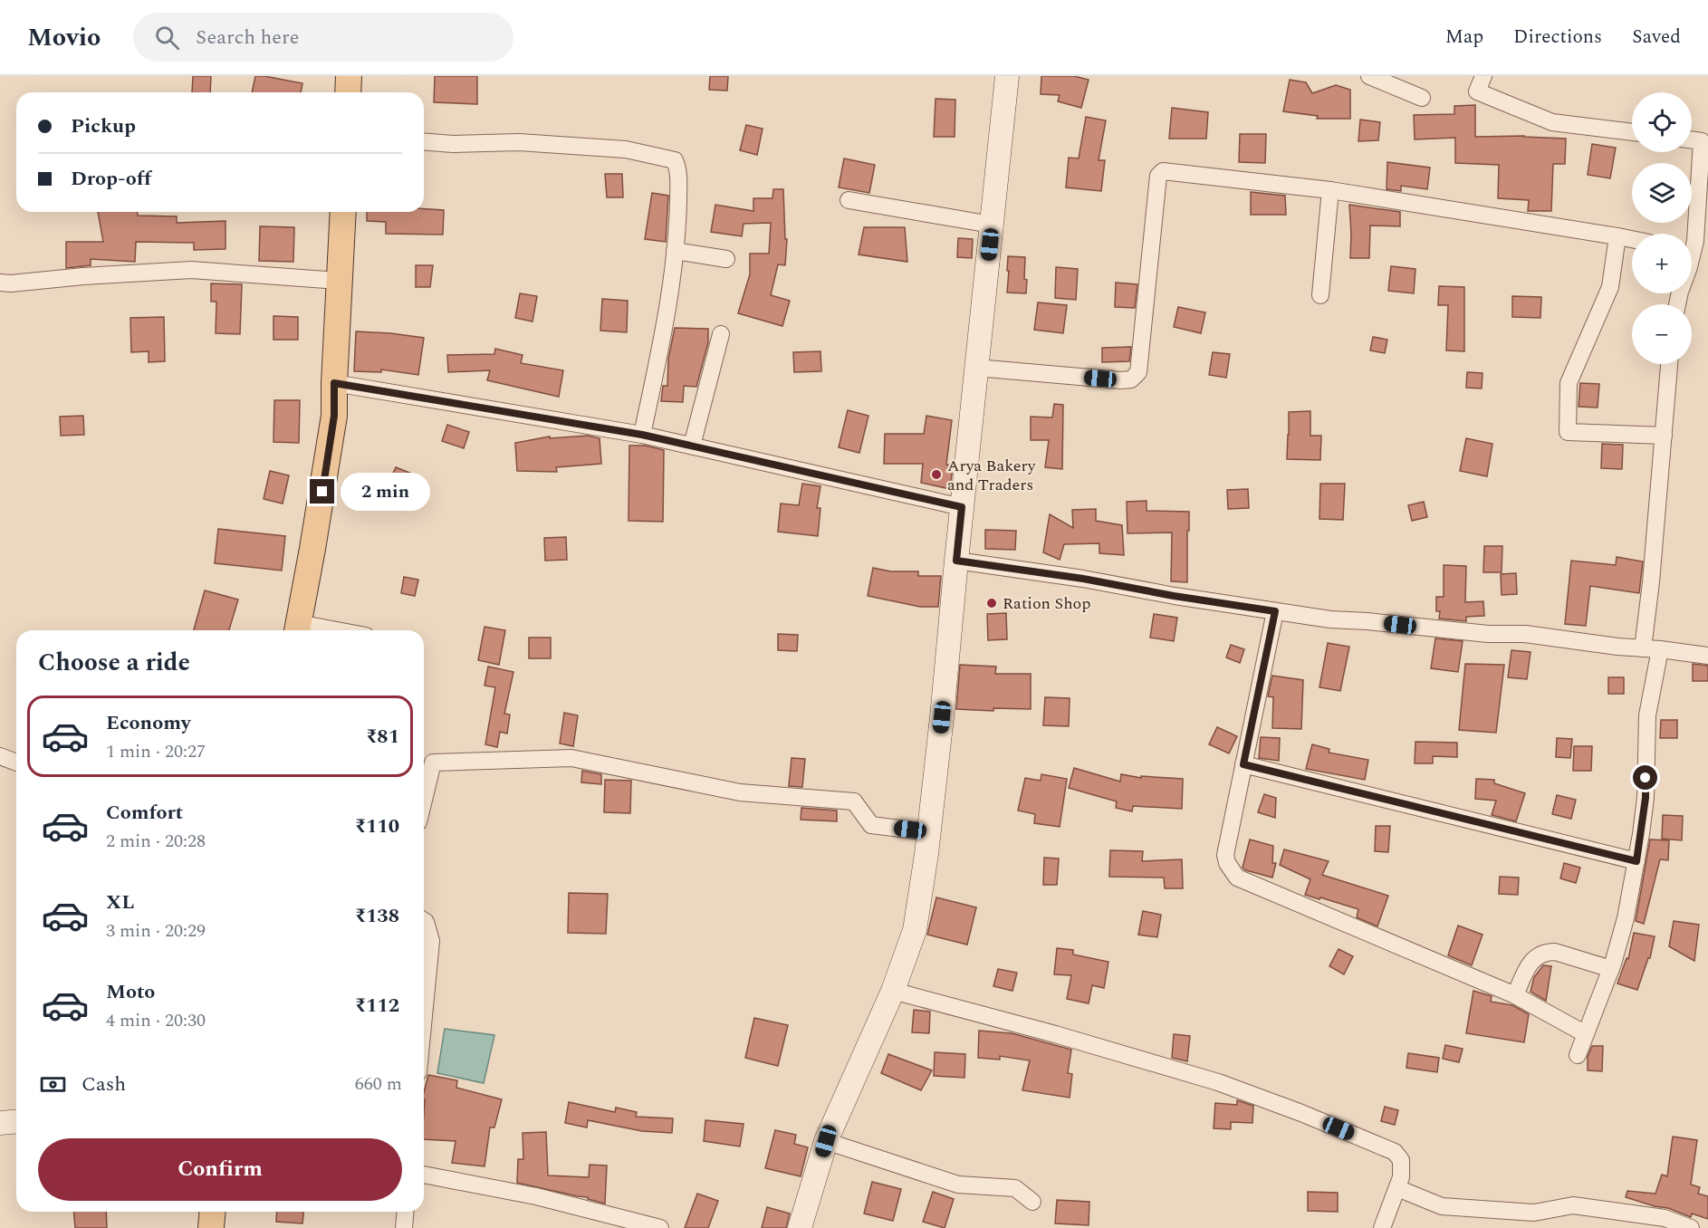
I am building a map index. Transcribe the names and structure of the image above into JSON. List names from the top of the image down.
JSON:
{
  "places": ["Arya Bakery and Traders", "Ration Shop"],
  "page": {
    "header": "Movio",
    "search": "Search here",
    "nav": ["Map", "Directions", "Saved"],
    "map_buttons": ["+", "−"],
    "banner": ["Pickup", "Drop-off"],
    "bubble": "2 min",
    "heading": "Choose a ride",
    "list": [
      {
        "name": "Economy",
        "note": "1 min · 20:27",
        "value": "₹81"
      },
      {
        "name": "Comfort",
        "note": "2 min · 20:28",
        "value": "₹110"
      },
      {
        "name": "XL",
        "note": "3 min · 20:29",
        "value": "₹138"
      },
      {
        "name": "Moto",
        "note": "4 min · 20:30",
        "value": "₹112"
      }
    ],
    "pay": ["Cash", "660 m"],
    "buttons": "Confirm"
  }
}
